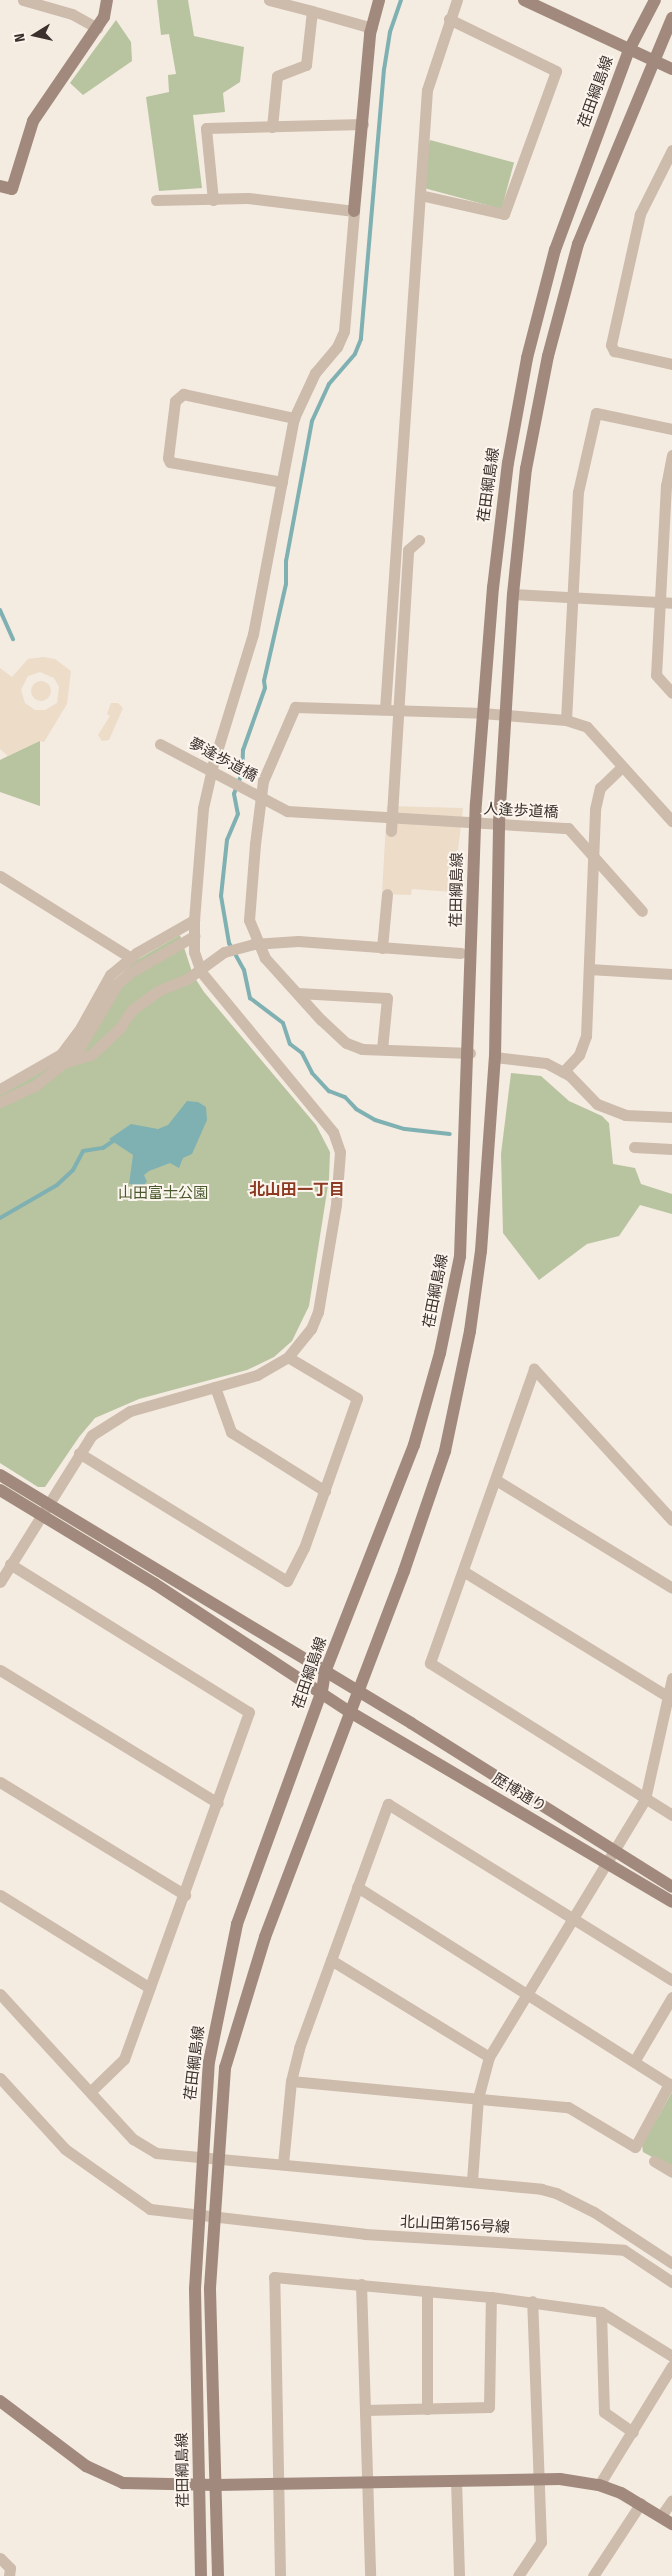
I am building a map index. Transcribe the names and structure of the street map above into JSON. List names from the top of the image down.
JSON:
{
  "streets": {
    "main road": ["荏田綱島線", "歴博通り"],
    "street": ["夢逢歩道橋", "人逢歩道橋", "北山田第156号線"]
  },
  "crossings": [
    ["荏田綱島線", "歴博通り"],
    ["夢逢歩道橋", "人逢歩道橋"]
  ],
  "districts": ["北山田一丁目"],
  "parks": ["山田富士公園"],
  "north": "left"
}
